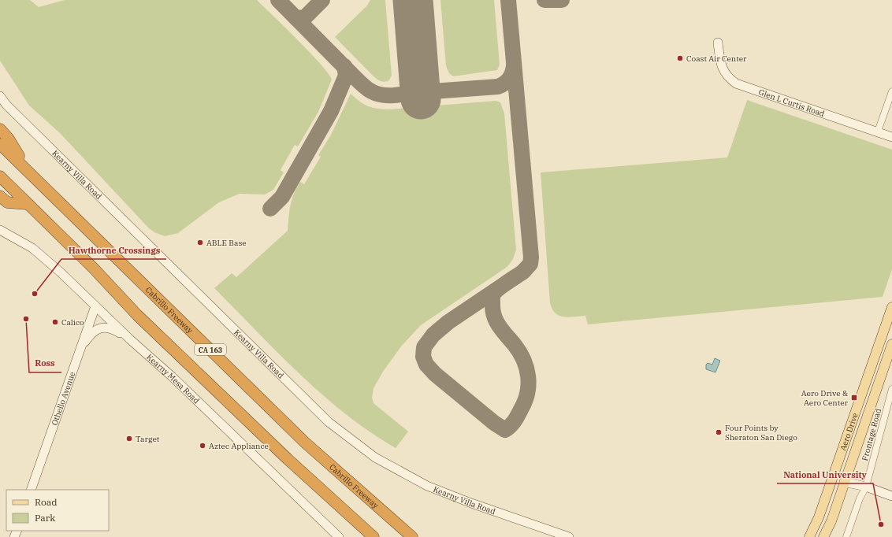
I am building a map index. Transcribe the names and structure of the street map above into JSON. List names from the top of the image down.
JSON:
{
  "streets": {
    "highway": ["Cabrillo Freeway", "CA 163"],
    "main road": [
      "Glen L Curtis Road",
      "Kearny Villa Road",
      "Kearny Mesa Road",
      "Othello Avenue",
      "Aero Drive"
    ],
    "street": ["Frontage Road"]
  },
  "crossings": [
    ["Kearny Mesa Road", "Othello Avenue"]
  ],
  "places": {
    "other": [
      "Coast Air Center",
      "ABLE Base",
      "Hawthorne Crossings",
      "Ross",
      "Calico",
      "Four Points by Sheraton San Diego",
      "Target",
      "Aztec Appliance",
      "National University"
    ],
    "transit": ["Aero Drive & Aero Center"]
  },
  "legend": ["Road", "Park"]
}
